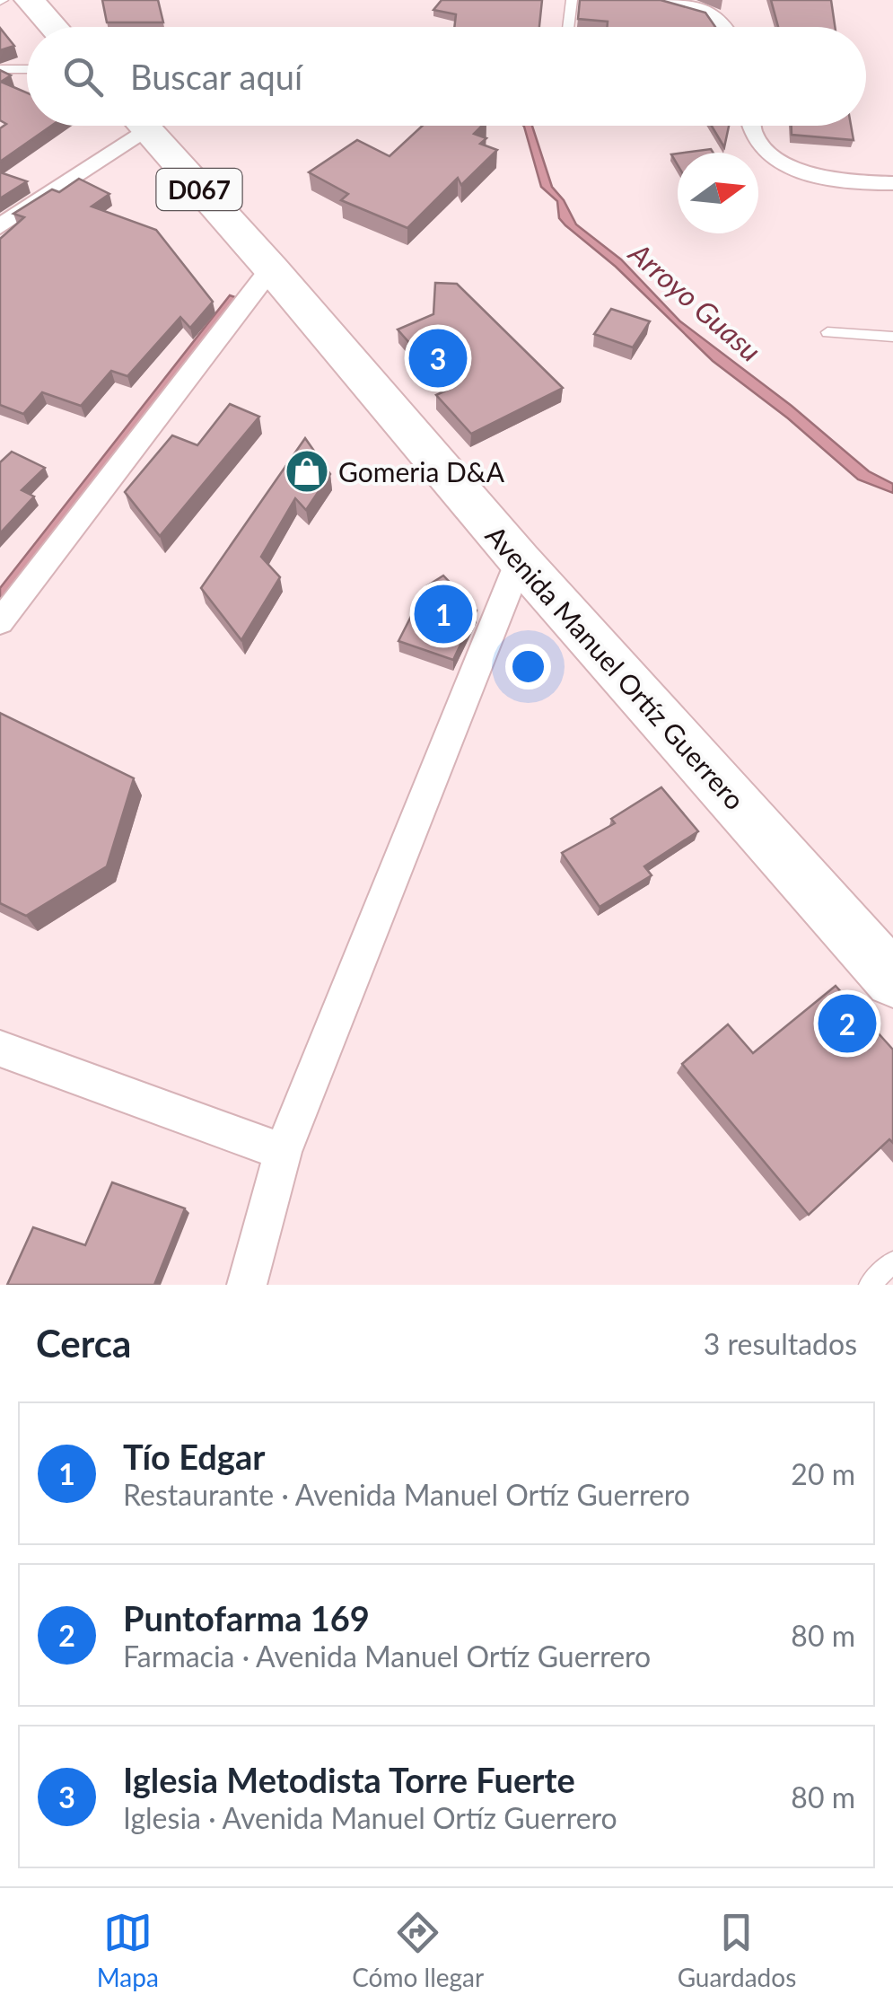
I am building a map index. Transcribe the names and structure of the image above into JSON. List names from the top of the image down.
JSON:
{
  "streets": {
    "main road": ["D067", "Avenida Manuel Ortíz Guerrero"]
  },
  "water": ["Arroyo Guasu"],
  "places": {
    "shop": ["Gomeria D&A"]
  },
  "north": "right",
  "page": {
    "search": "Buscar aquí",
    "pins": ["3", "1", "2"],
    "heading": ["Cerca", "3 resultados"],
    "list": [
      {
        "mark": "1",
        "name": "Tío Edgar",
        "note": "Restaurante · Avenida Manuel Ortíz Guerrero",
        "value": "20 m"
      },
      {
        "mark": "2",
        "name": "Puntofarma 169",
        "note": "Farmacia · Avenida Manuel Ortíz Guerrero",
        "value": "80 m"
      },
      {
        "mark": "3",
        "name": "Iglesia Metodista Torre Fuerte",
        "note": "Iglesia · Avenida Manuel Ortíz Guerrero",
        "value": "80 m"
      }
    ],
    "nav": ["Mapa", "Cómo llegar", "Guardados"]
  }
}
